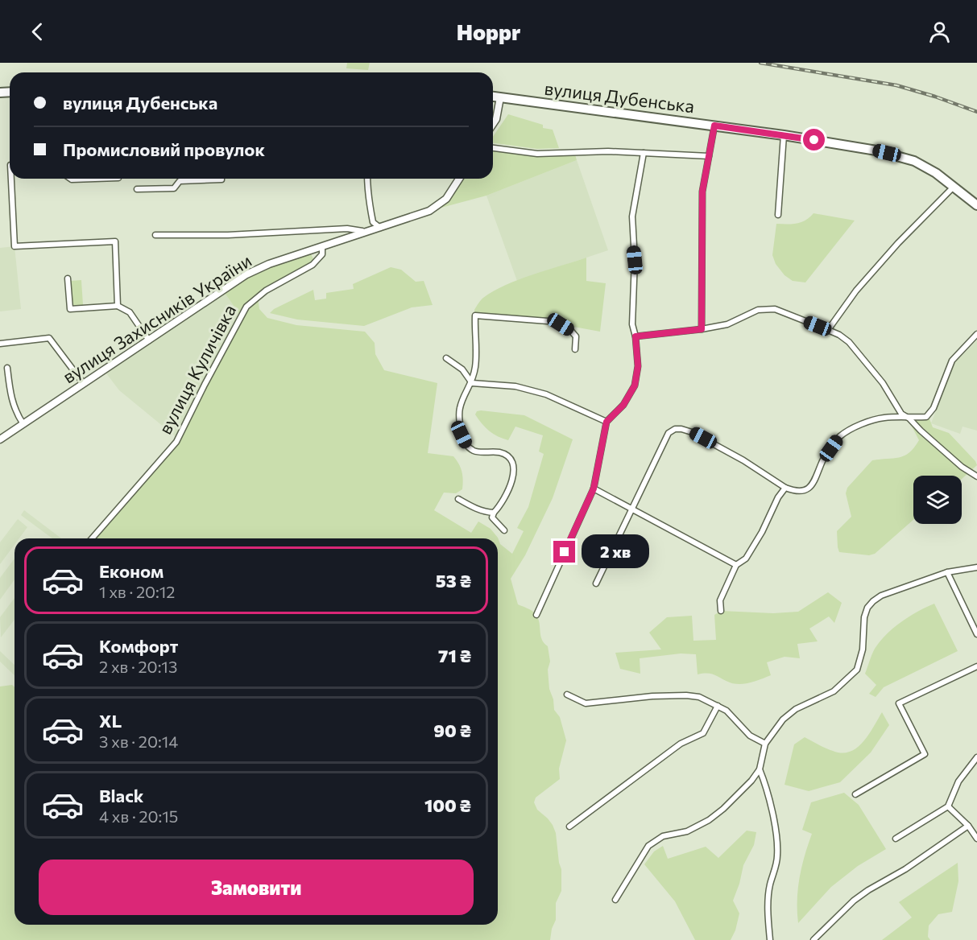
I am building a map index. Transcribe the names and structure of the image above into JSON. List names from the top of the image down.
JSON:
{
  "streets": {
    "highway": ["вулиця Дубенська"],
    "street": ["вулиця Захисників України", "вулиця Куличівка"]
  },
  "crossings": [
    ["вулиця Захисників України", "вулиця Куличівка"]
  ],
  "page": {
    "header": "Hoppr",
    "banner": ["вулиця Дубенська", "Промисловий провулок"],
    "bubble": "2 хв",
    "list": [
      {
        "name": "Економ",
        "note": "1 хв · 20:12",
        "value": "53 ₴"
      },
      {
        "name": "Комфорт",
        "note": "2 хв · 20:13",
        "value": "71 ₴"
      },
      {
        "name": "XL",
        "note": "3 хв · 20:14",
        "value": "90 ₴"
      },
      {
        "name": "Black",
        "note": "4 хв · 20:15",
        "value": "100 ₴"
      }
    ],
    "buttons": "Замовити"
  }
}
